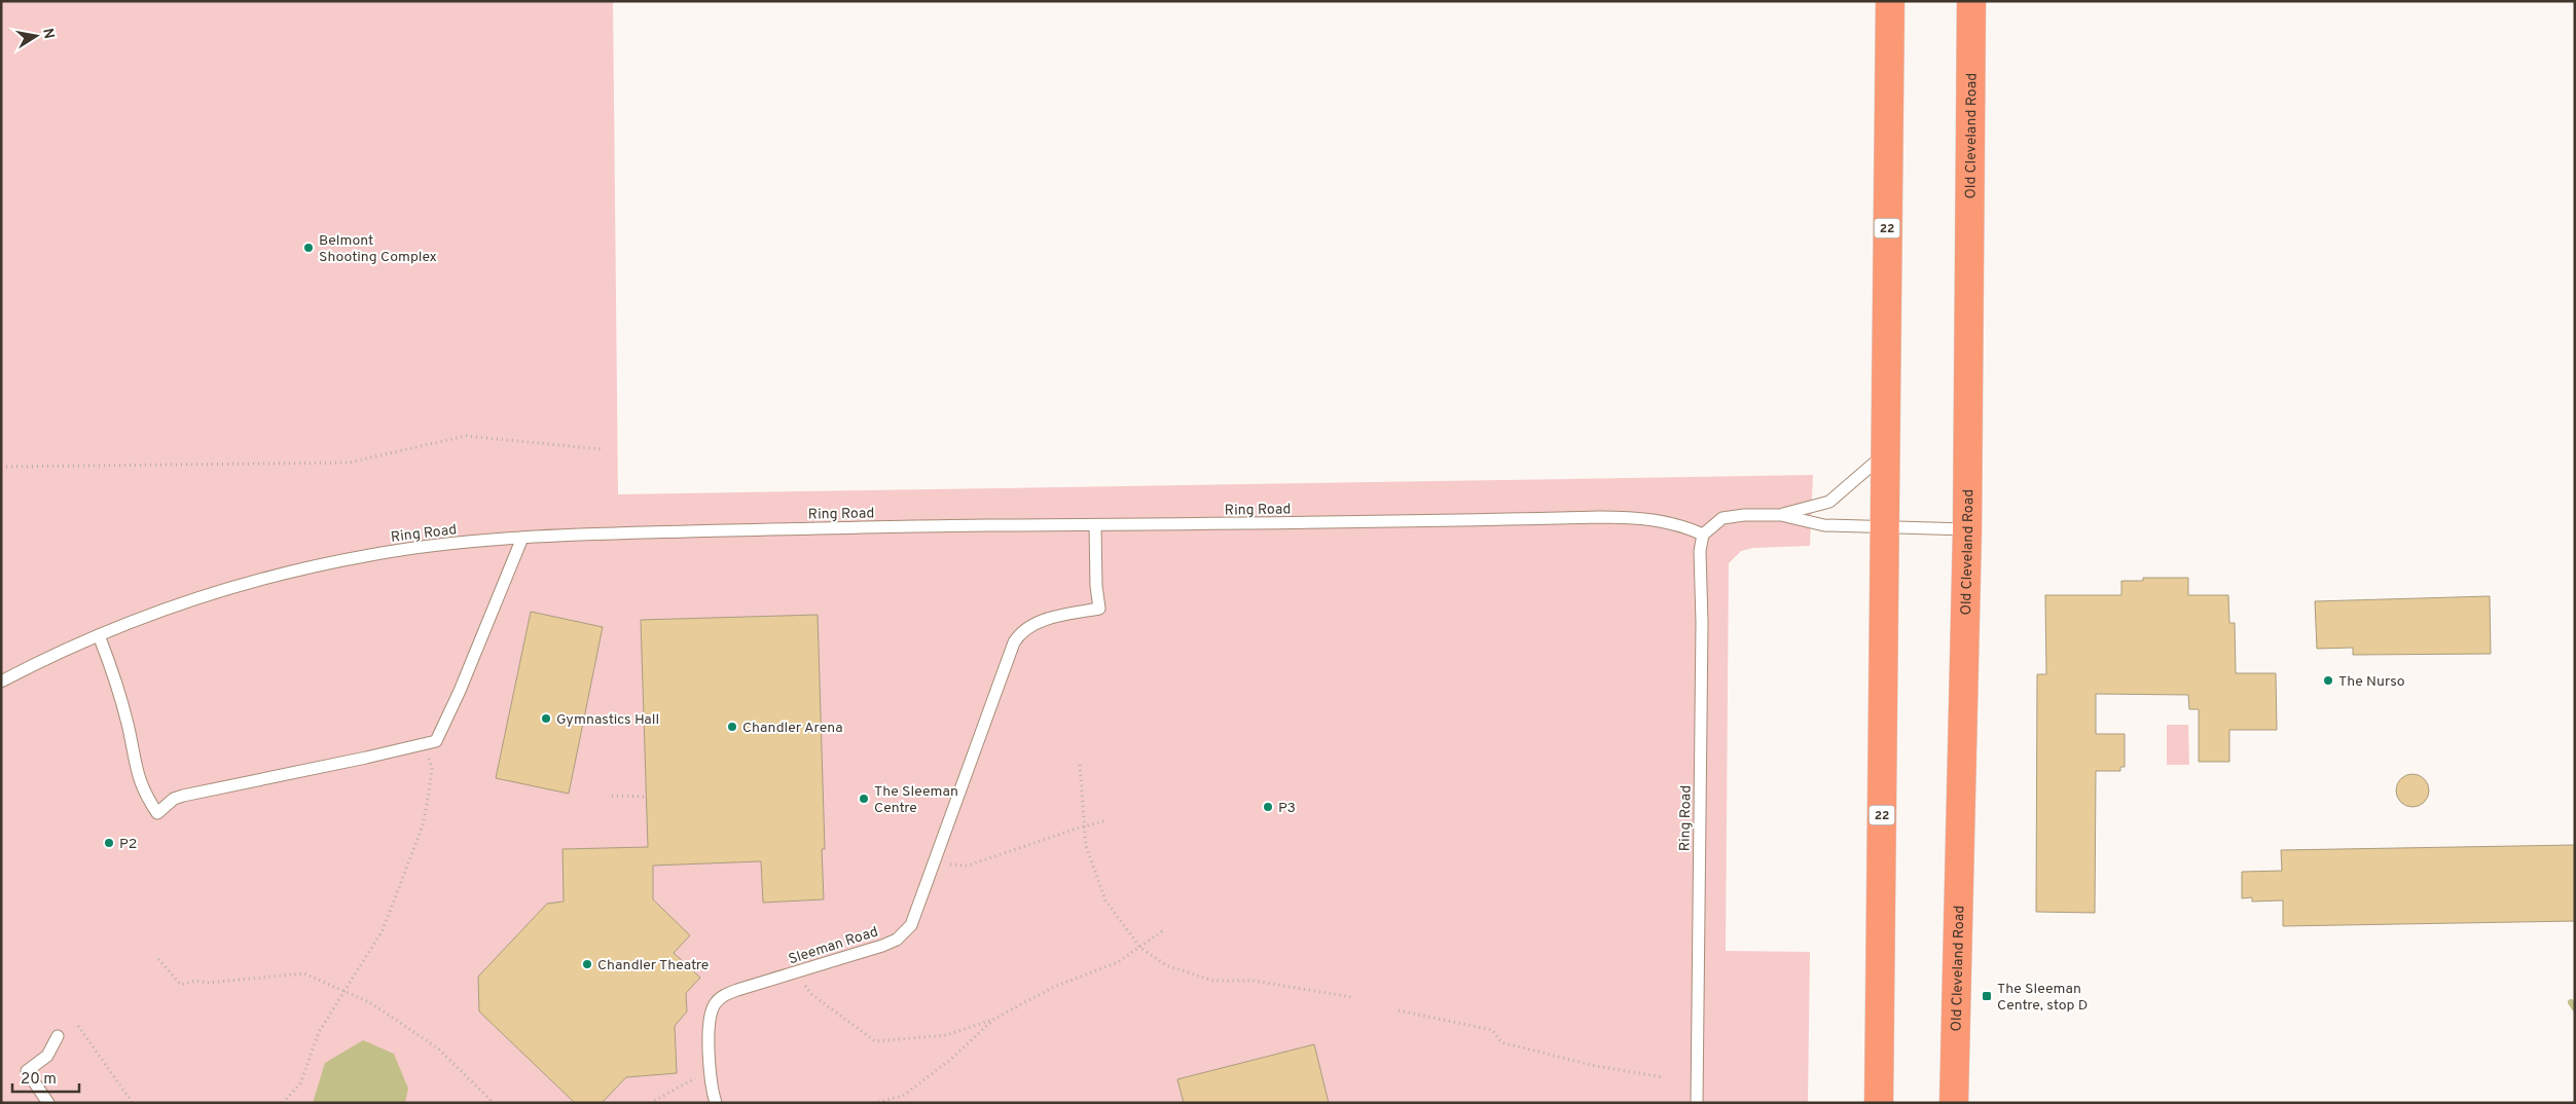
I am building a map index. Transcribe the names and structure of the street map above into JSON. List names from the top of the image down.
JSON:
{
  "streets": {
    "highway": ["Old Cleveland Road", "22"],
    "lane": ["Ring Road", "Sleeman Road"]
  },
  "crossings": [
    ["Ring Road", "Sleeman Road"]
  ],
  "places": {
    "other": [
      "Belmont Shooting Complex",
      "The Nurso",
      "Gymnastics Hall",
      "Chandler Arena",
      "The Sleeman Centre",
      "P3",
      "P2",
      "Chandler Theatre"
    ],
    "transit": ["The Sleeman Centre, stop D"]
  },
  "scale_bar": "20 m",
  "north": "right"
}
